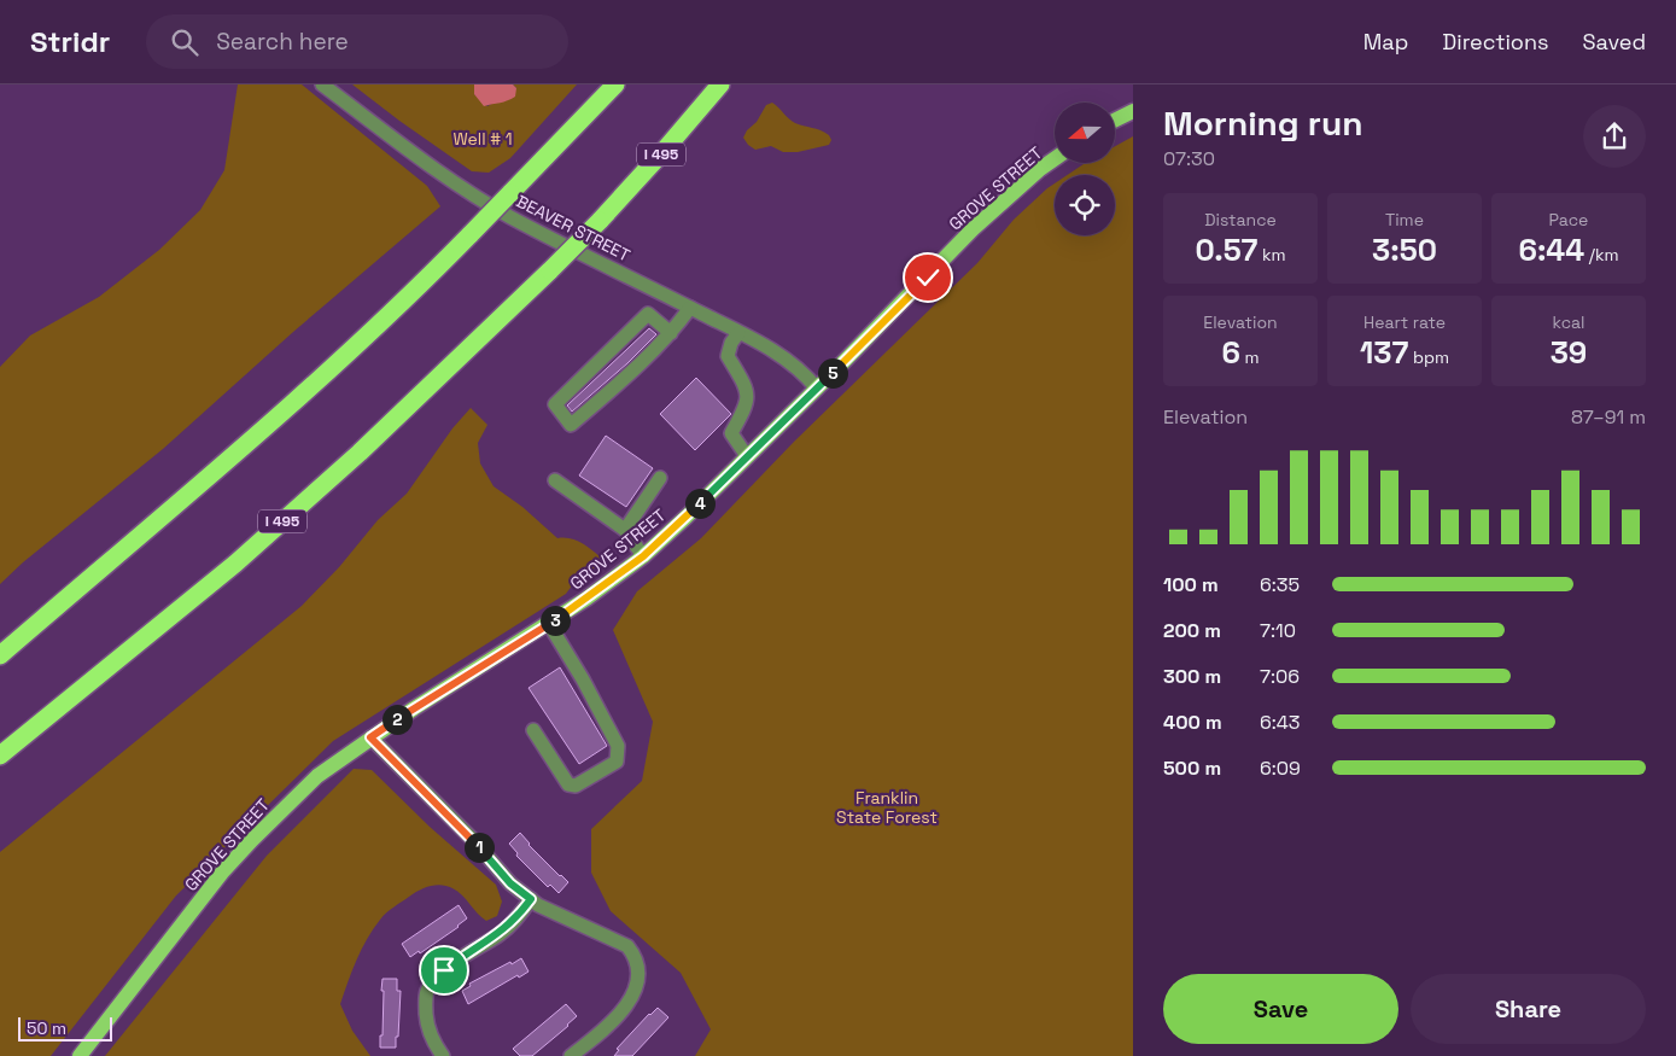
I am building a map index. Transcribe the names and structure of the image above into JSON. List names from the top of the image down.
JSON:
{
  "streets": {
    "highway": ["I 495"],
    "main road": ["GROVE STREET"],
    "street": ["BEAVER STREET"]
  },
  "crossings": [
    ["GROVE STREET", "BEAVER STREET"]
  ],
  "parks": ["Well # 1", "Franklin State Forest"],
  "scale_bar": "50 m",
  "north": "left",
  "page": {
    "header": "Stridr",
    "search": "Search here",
    "nav": ["Map", "Directions", "Saved"],
    "heading": ["Morning run", "07:30"],
    "stats": [
      ["Distance", "0.57 km"],
      ["Time", "3:50"],
      ["Pace", "6:44 /km"],
      ["Elevation", "6 m"],
      ["Heart rate", "137 bpm"],
      ["kcal", "39"]
    ],
    "pins": [
      "5",
      "4",
      "3",
      "2",
      "1"
    ],
    "chart": ["Elevation", "87–91 m"],
    "list": [
      {
        "name": "100 m",
        "note": "6:35"
      },
      {
        "name": "200 m",
        "note": "7:10"
      },
      {
        "name": "300 m",
        "note": "7:06"
      },
      {
        "name": "400 m",
        "note": "6:43"
      },
      {
        "name": "500 m",
        "note": "6:09"
      }
    ],
    "buttons": ["Save", "Share"],
    "scale": "50 m"
  }
}
